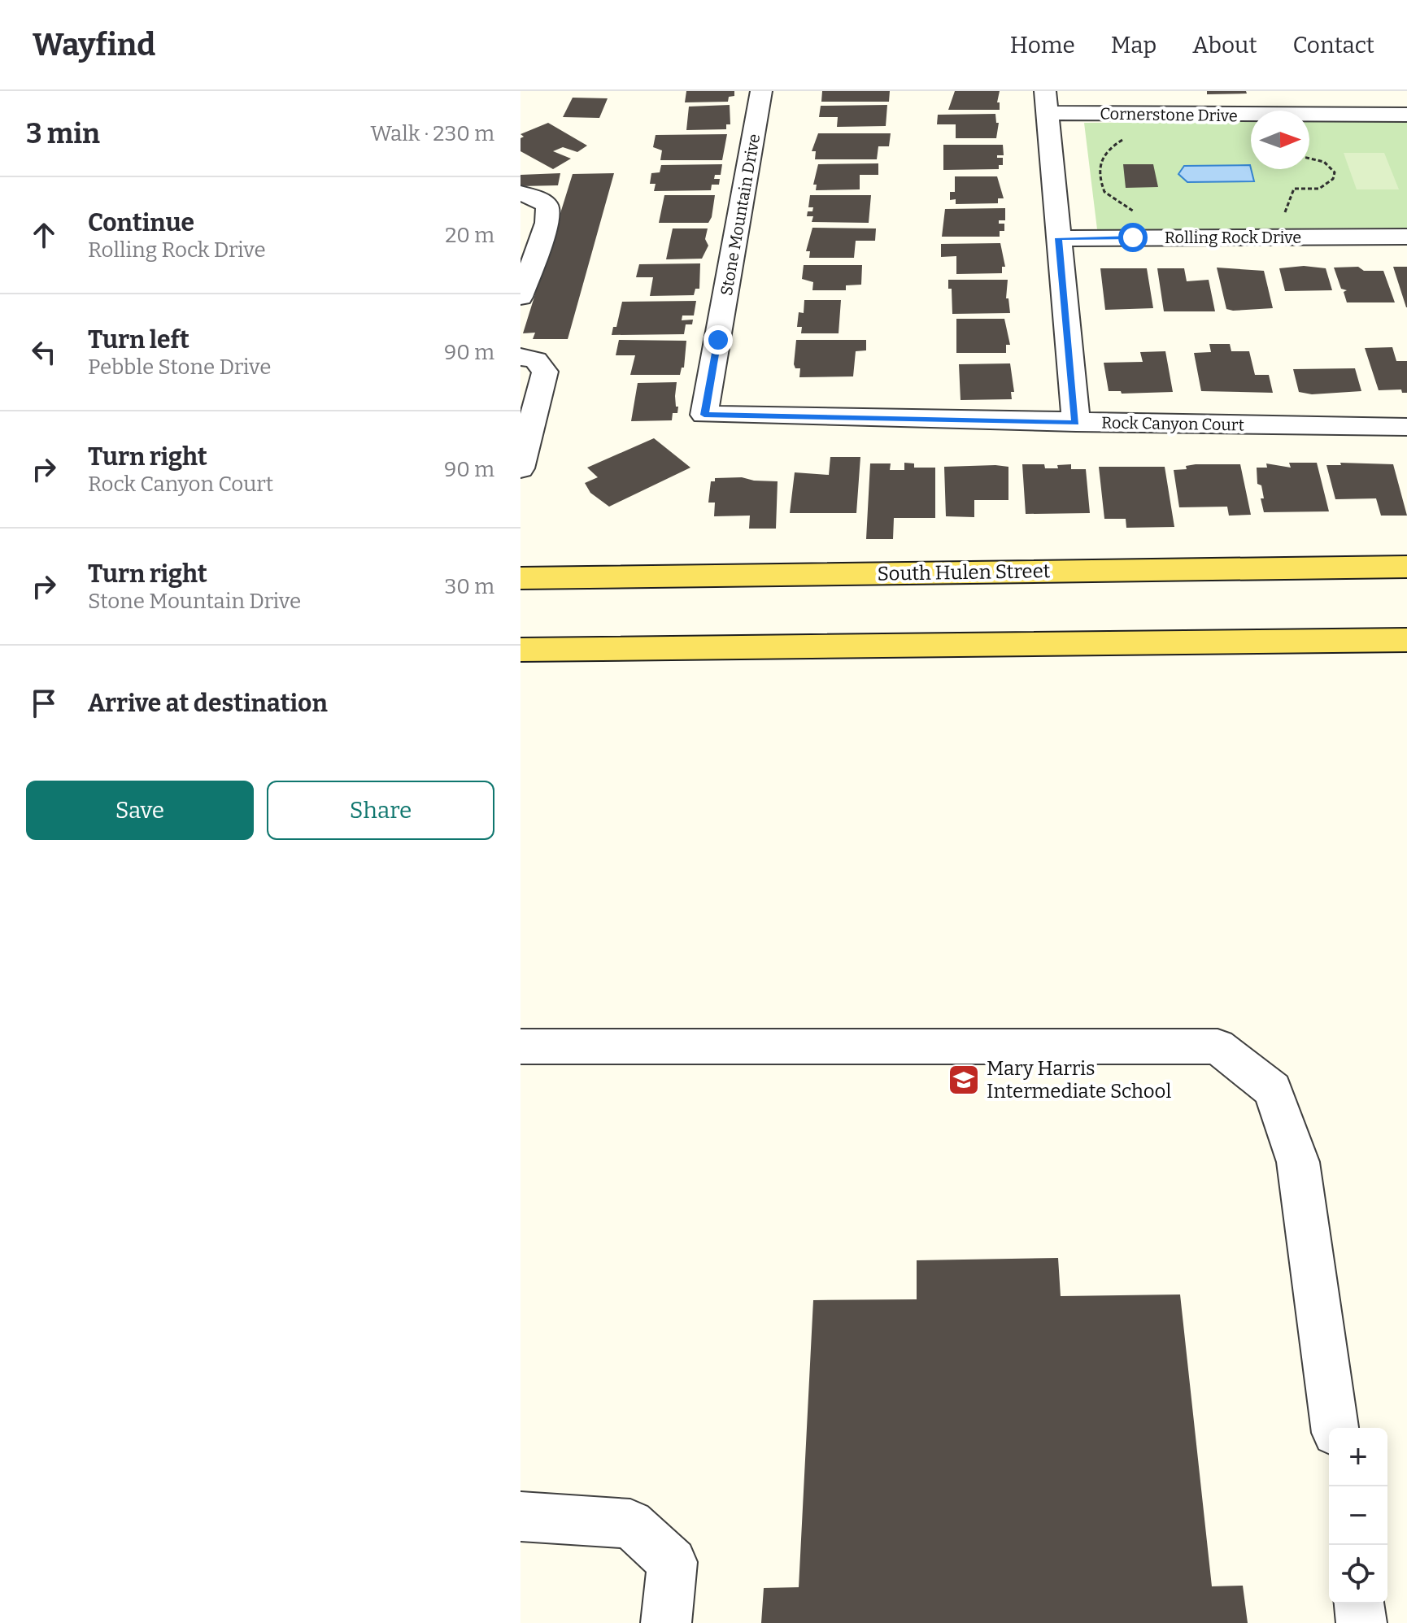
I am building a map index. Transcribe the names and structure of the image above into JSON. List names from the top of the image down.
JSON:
{
  "streets": {
    "main road": ["South Hulen Street"],
    "street": [
      "Cornerstone Drive",
      "Stone Mountain Drive",
      "Rolling Rock Drive",
      "Rock Canyon Court"
    ]
  },
  "crossings": [
    ["Stone Mountain Drive", "Rock Canyon Court"]
  ],
  "places": {
    "school or university": ["Mary Harris Intermediate School"]
  },
  "north": "right",
  "page": {
    "header": "Wayfind",
    "nav": [
      "Home",
      "Map",
      "About",
      "Contact"
    ],
    "heading": ["3 min", "Walk · 230 m"],
    "list": [
      ["Continue", "Rolling Rock Drive", "20 m"],
      ["Turn left", "Pebble Stone Drive", "90 m"],
      ["Turn right", "Rock Canyon Court", "90 m"],
      ["Turn right", "Stone Mountain Drive", "30 m"],
      "Arrive at destination"
    ],
    "buttons": ["Save", "Share"],
    "map_buttons": ["+", "−"]
  }
}
